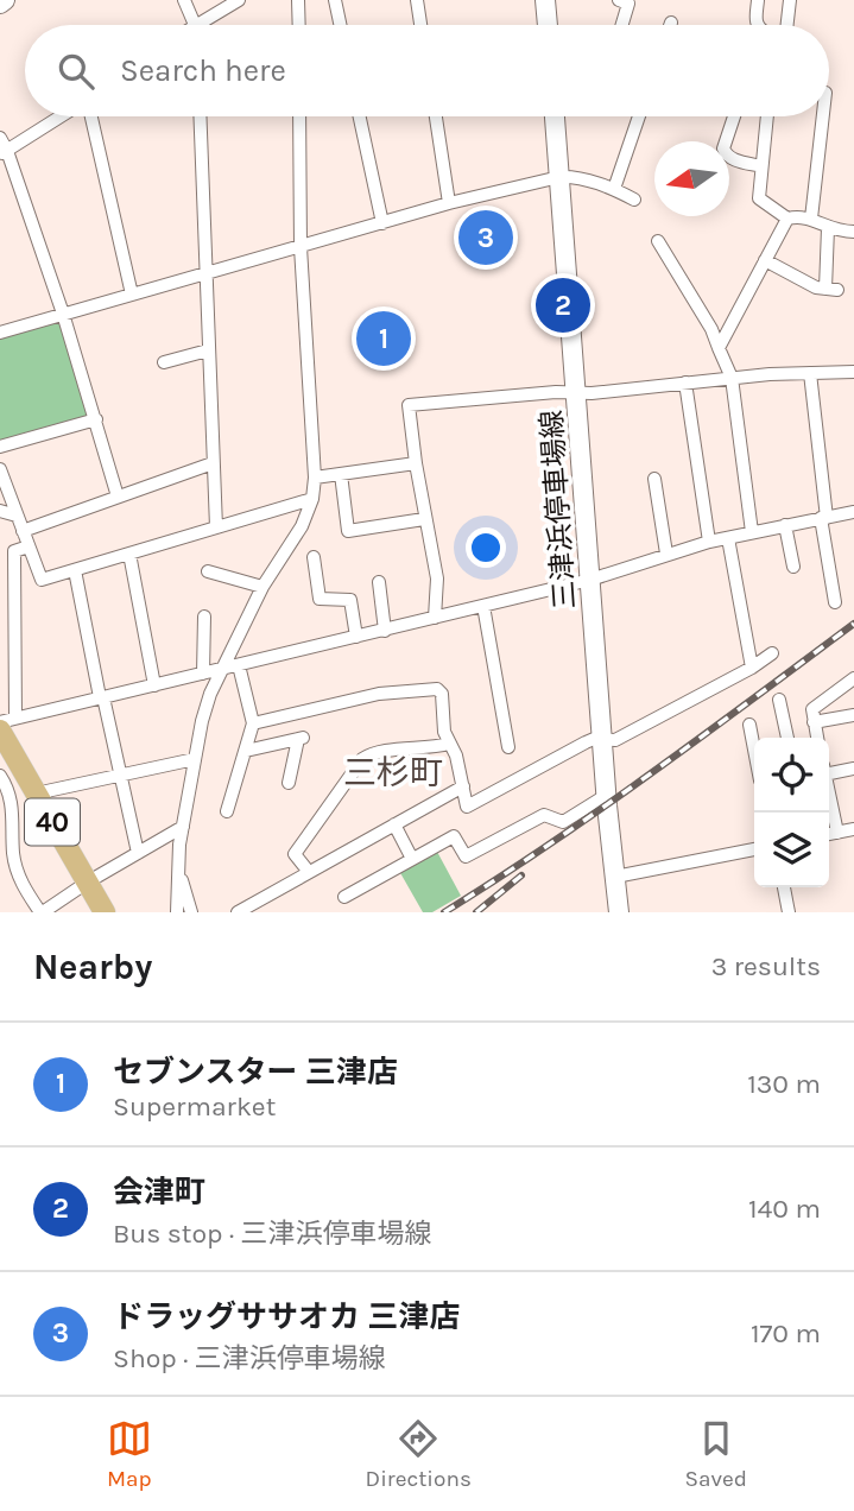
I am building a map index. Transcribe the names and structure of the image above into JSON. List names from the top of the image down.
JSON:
{
  "streets": {
    "main road": ["三津浜停車場線", "40"]
  },
  "districts": ["三杉町"],
  "north": "left",
  "page": {
    "search": "Search here",
    "pins": ["3", "2", "1"],
    "heading": ["Nearby", "3 results"],
    "list": [
      {
        "mark": "1",
        "name": "セブンスター 三津店",
        "note": "Supermarket",
        "value": "130 m"
      },
      {
        "mark": "2",
        "name": "会津町",
        "note": "Bus stop · 三津浜停車場線",
        "value": "140 m"
      },
      {
        "mark": "3",
        "name": "ドラッグササオカ 三津店",
        "note": "Shop · 三津浜停車場線",
        "value": "170 m"
      }
    ],
    "nav": ["Map", "Directions", "Saved"]
  }
}
